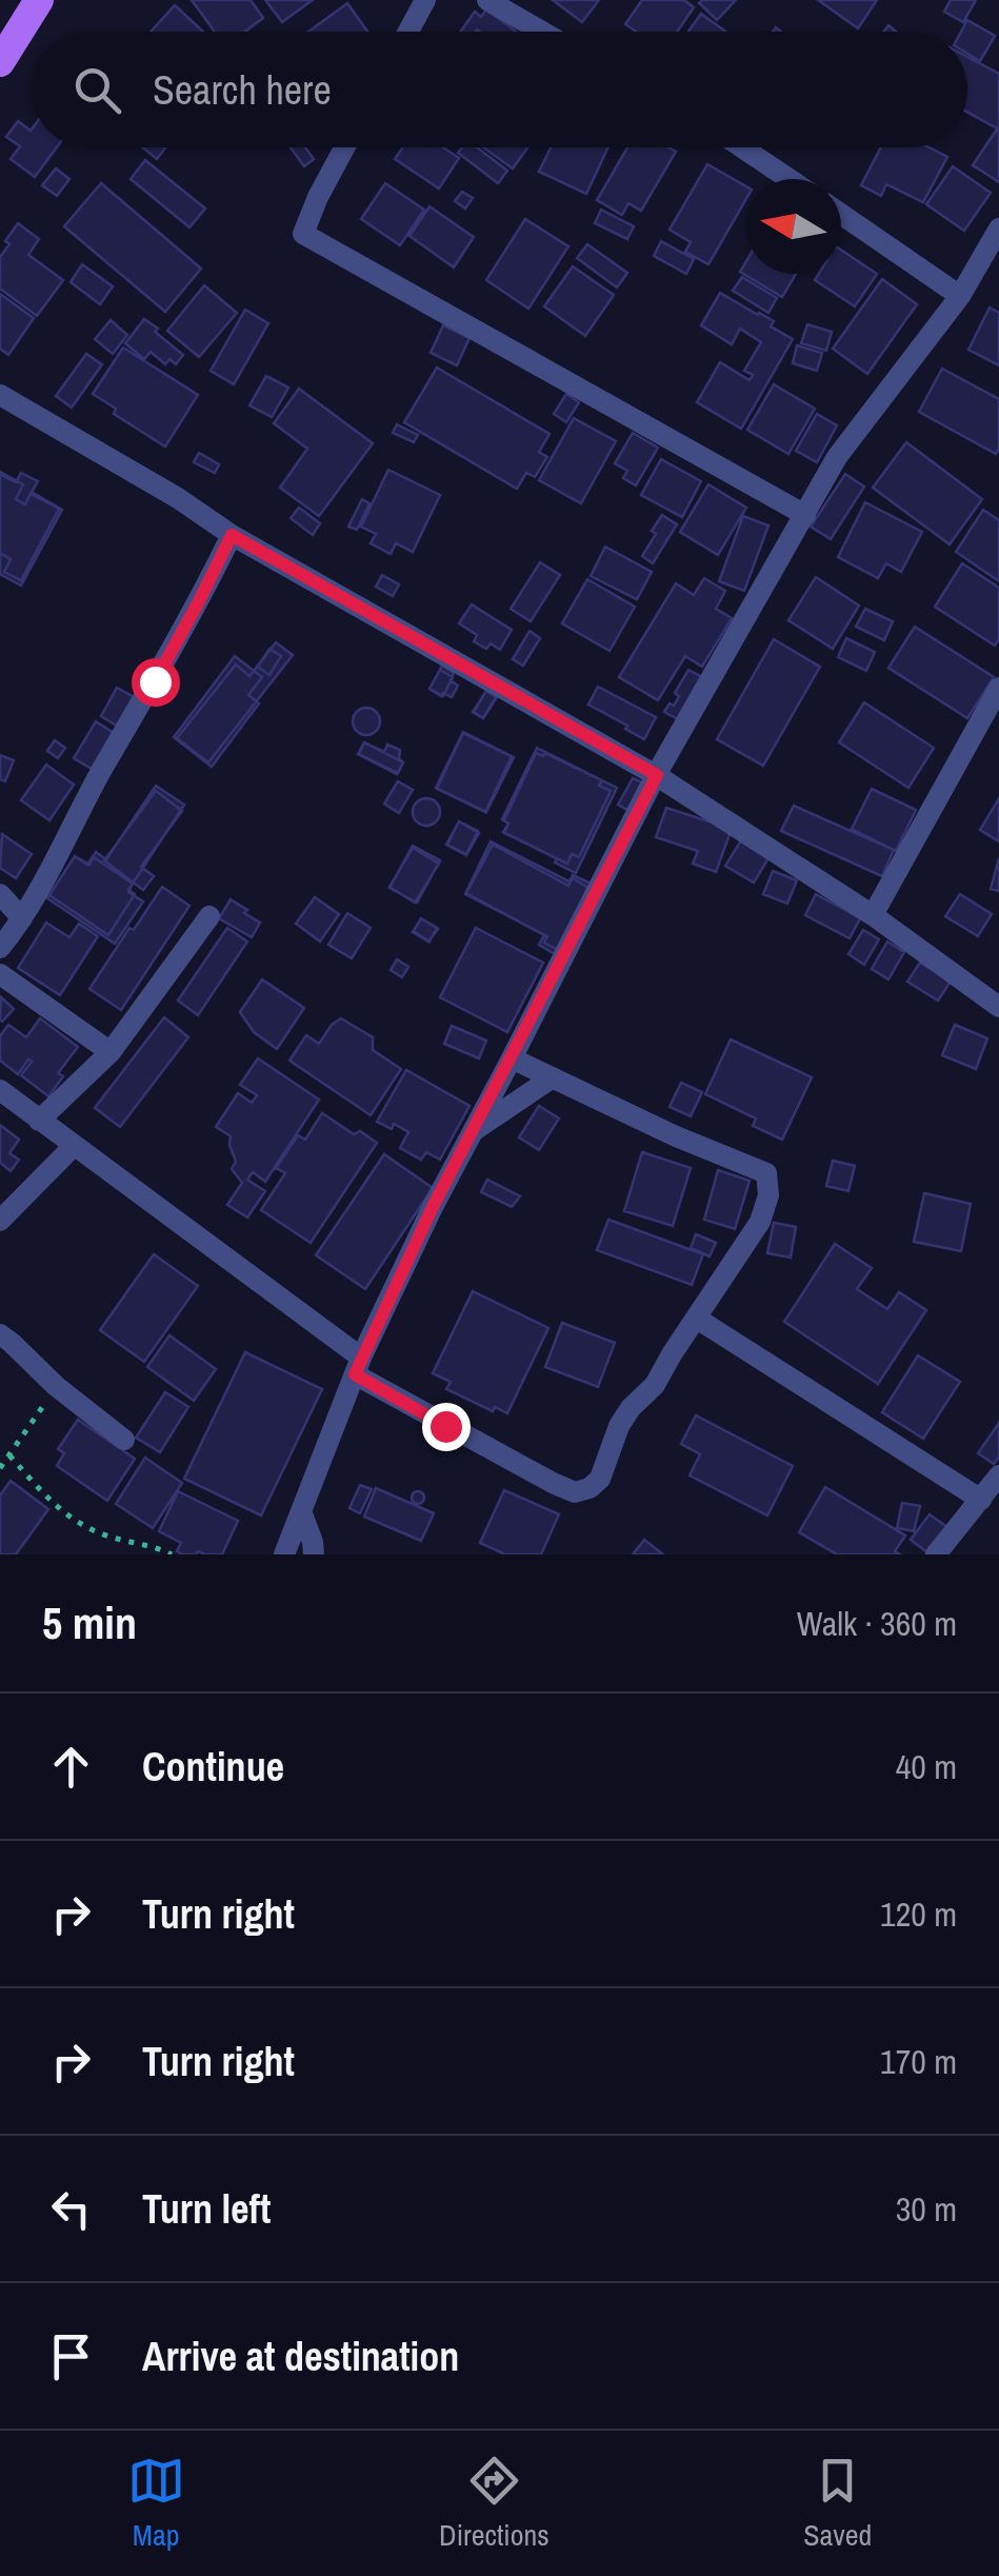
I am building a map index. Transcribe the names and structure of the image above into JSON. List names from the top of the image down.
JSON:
{
  "north": "left",
  "page": {
    "search": "Search here",
    "heading": ["5 min", "Walk · 360 m"],
    "list": [
      ["Continue", "40 m"],
      ["Turn right", "120 m"],
      ["Turn right", "170 m"],
      ["Turn left", "30 m"],
      "Arrive at destination"
    ],
    "nav": ["Map", "Directions", "Saved"]
  }
}
